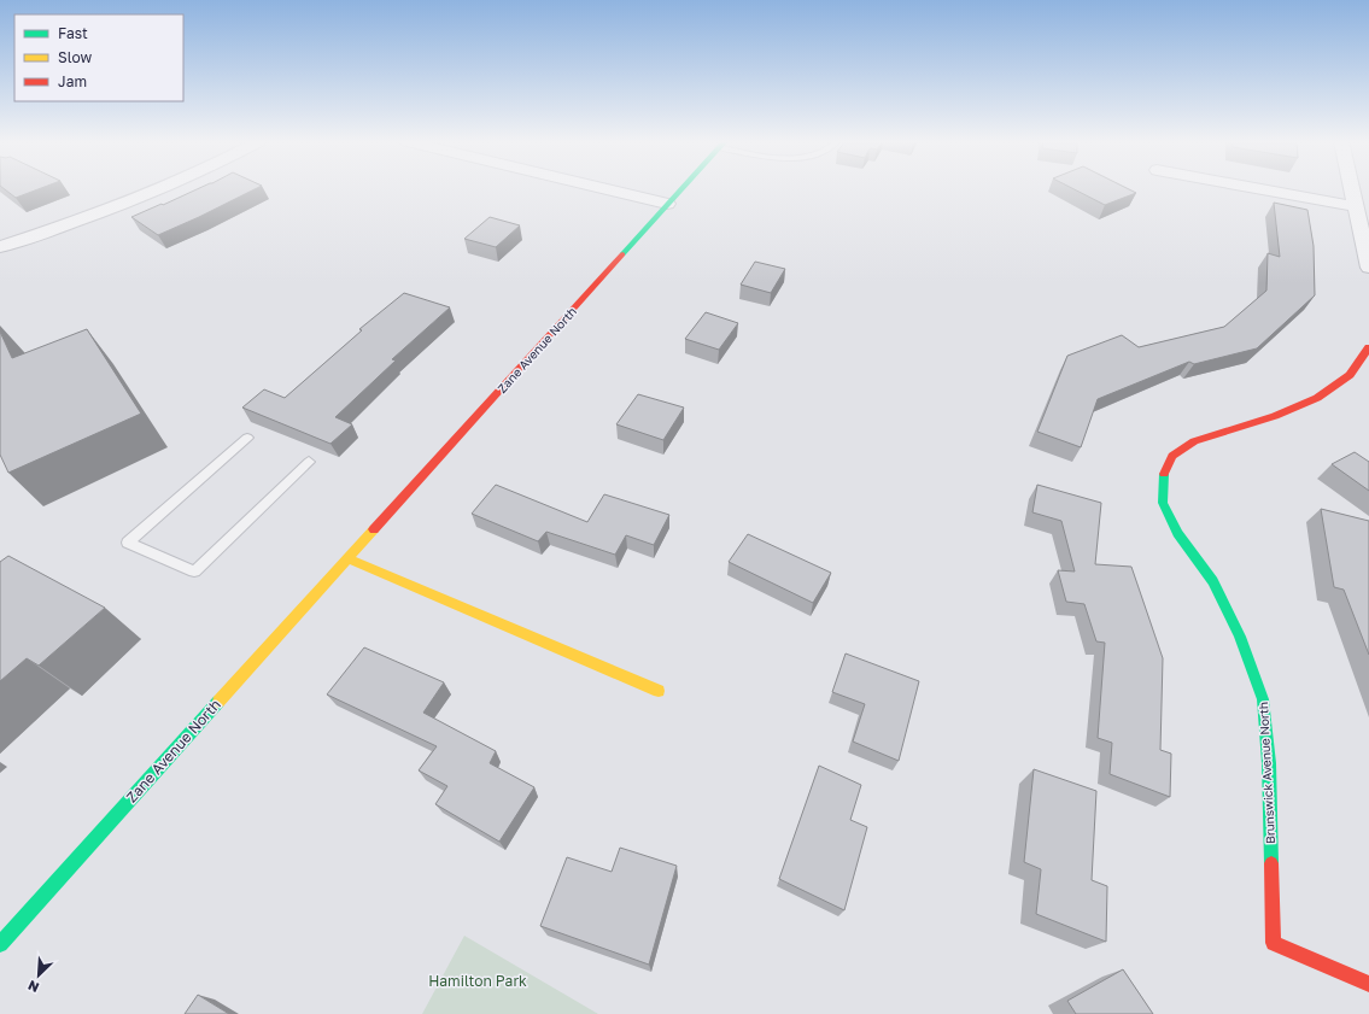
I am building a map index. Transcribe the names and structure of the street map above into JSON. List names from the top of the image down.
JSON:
{
  "streets": {
    "main road": ["Zane Avenue North", "Brunswick Avenue North"]
  },
  "parks": ["Hamilton Park"],
  "legend": ["Fast", "Slow", "Jam"],
  "north": "bottom left"
}
